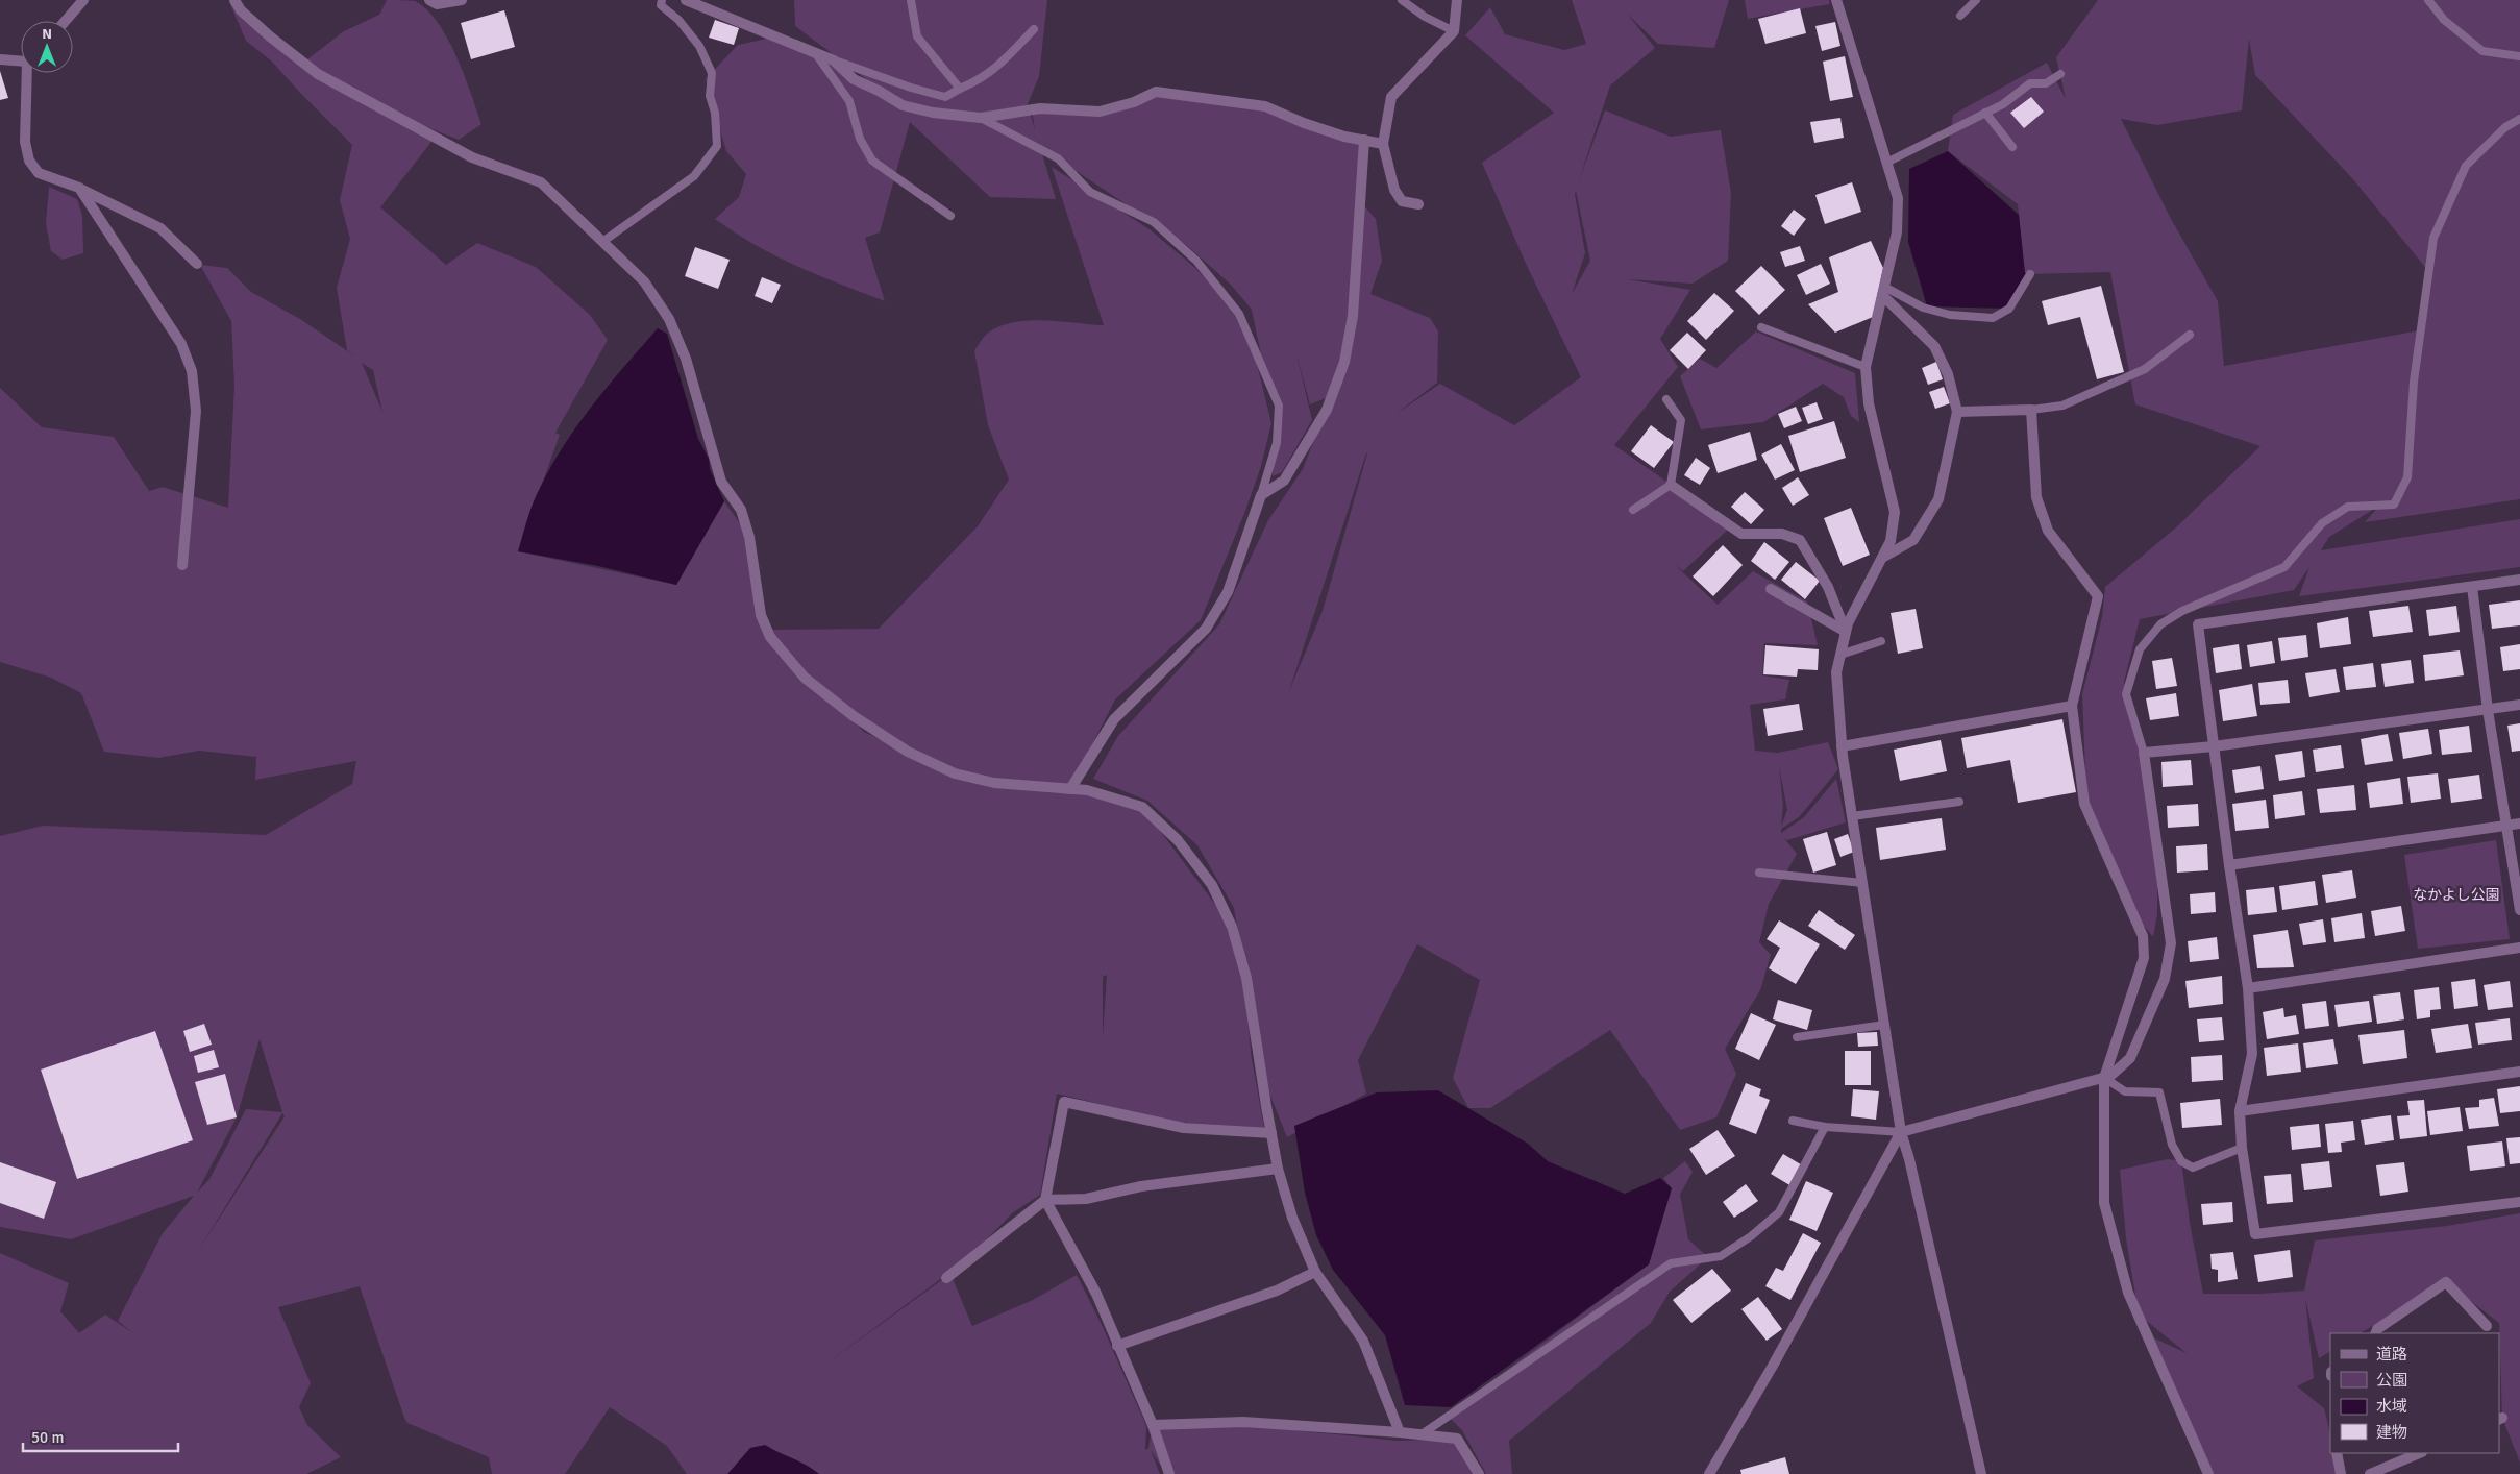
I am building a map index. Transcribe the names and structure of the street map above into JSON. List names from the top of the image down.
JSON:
{
  "parks": ["なかよし公園"],
  "legend": [
    "道路",
    "公園",
    "水域",
    "建物"
  ],
  "scale_bar": "50 m",
  "north": "top"
}
